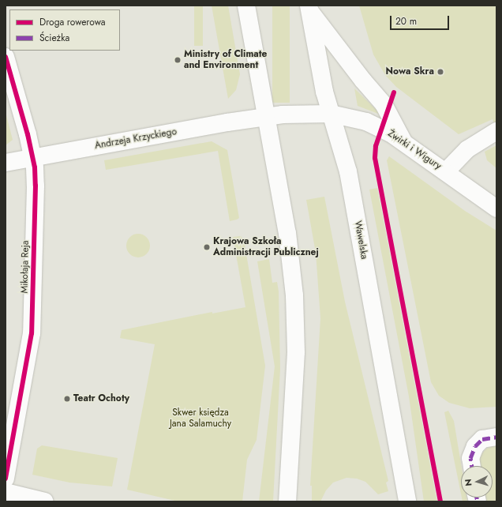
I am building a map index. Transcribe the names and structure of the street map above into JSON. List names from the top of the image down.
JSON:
{
  "streets": {
    "main road": [
      "Andrzeja Krzyckiego",
      "Żwirki i Wigury",
      "Wawelska",
      "Mikołaja Reja"
    ]
  },
  "crossings": [
    ["Andrzeja Krzyckiego", "Żwirki i Wigury"],
    ["Andrzeja Krzyckiego", "Mikołaja Reja"],
    ["Żwirki i Wigury", "Wawelska"]
  ],
  "parks": ["Skwer księdza Jana Salamuchy"],
  "places": [
    "Ministry of Climate and Environment",
    "Nowa Skra",
    "Krajowa Szkoła Administracji Publicznej",
    "Teatr Ochoty"
  ],
  "legend": ["Droga rowerowa", "Ścieżka"],
  "scale_bar": "20 m",
  "north": "left"
}
